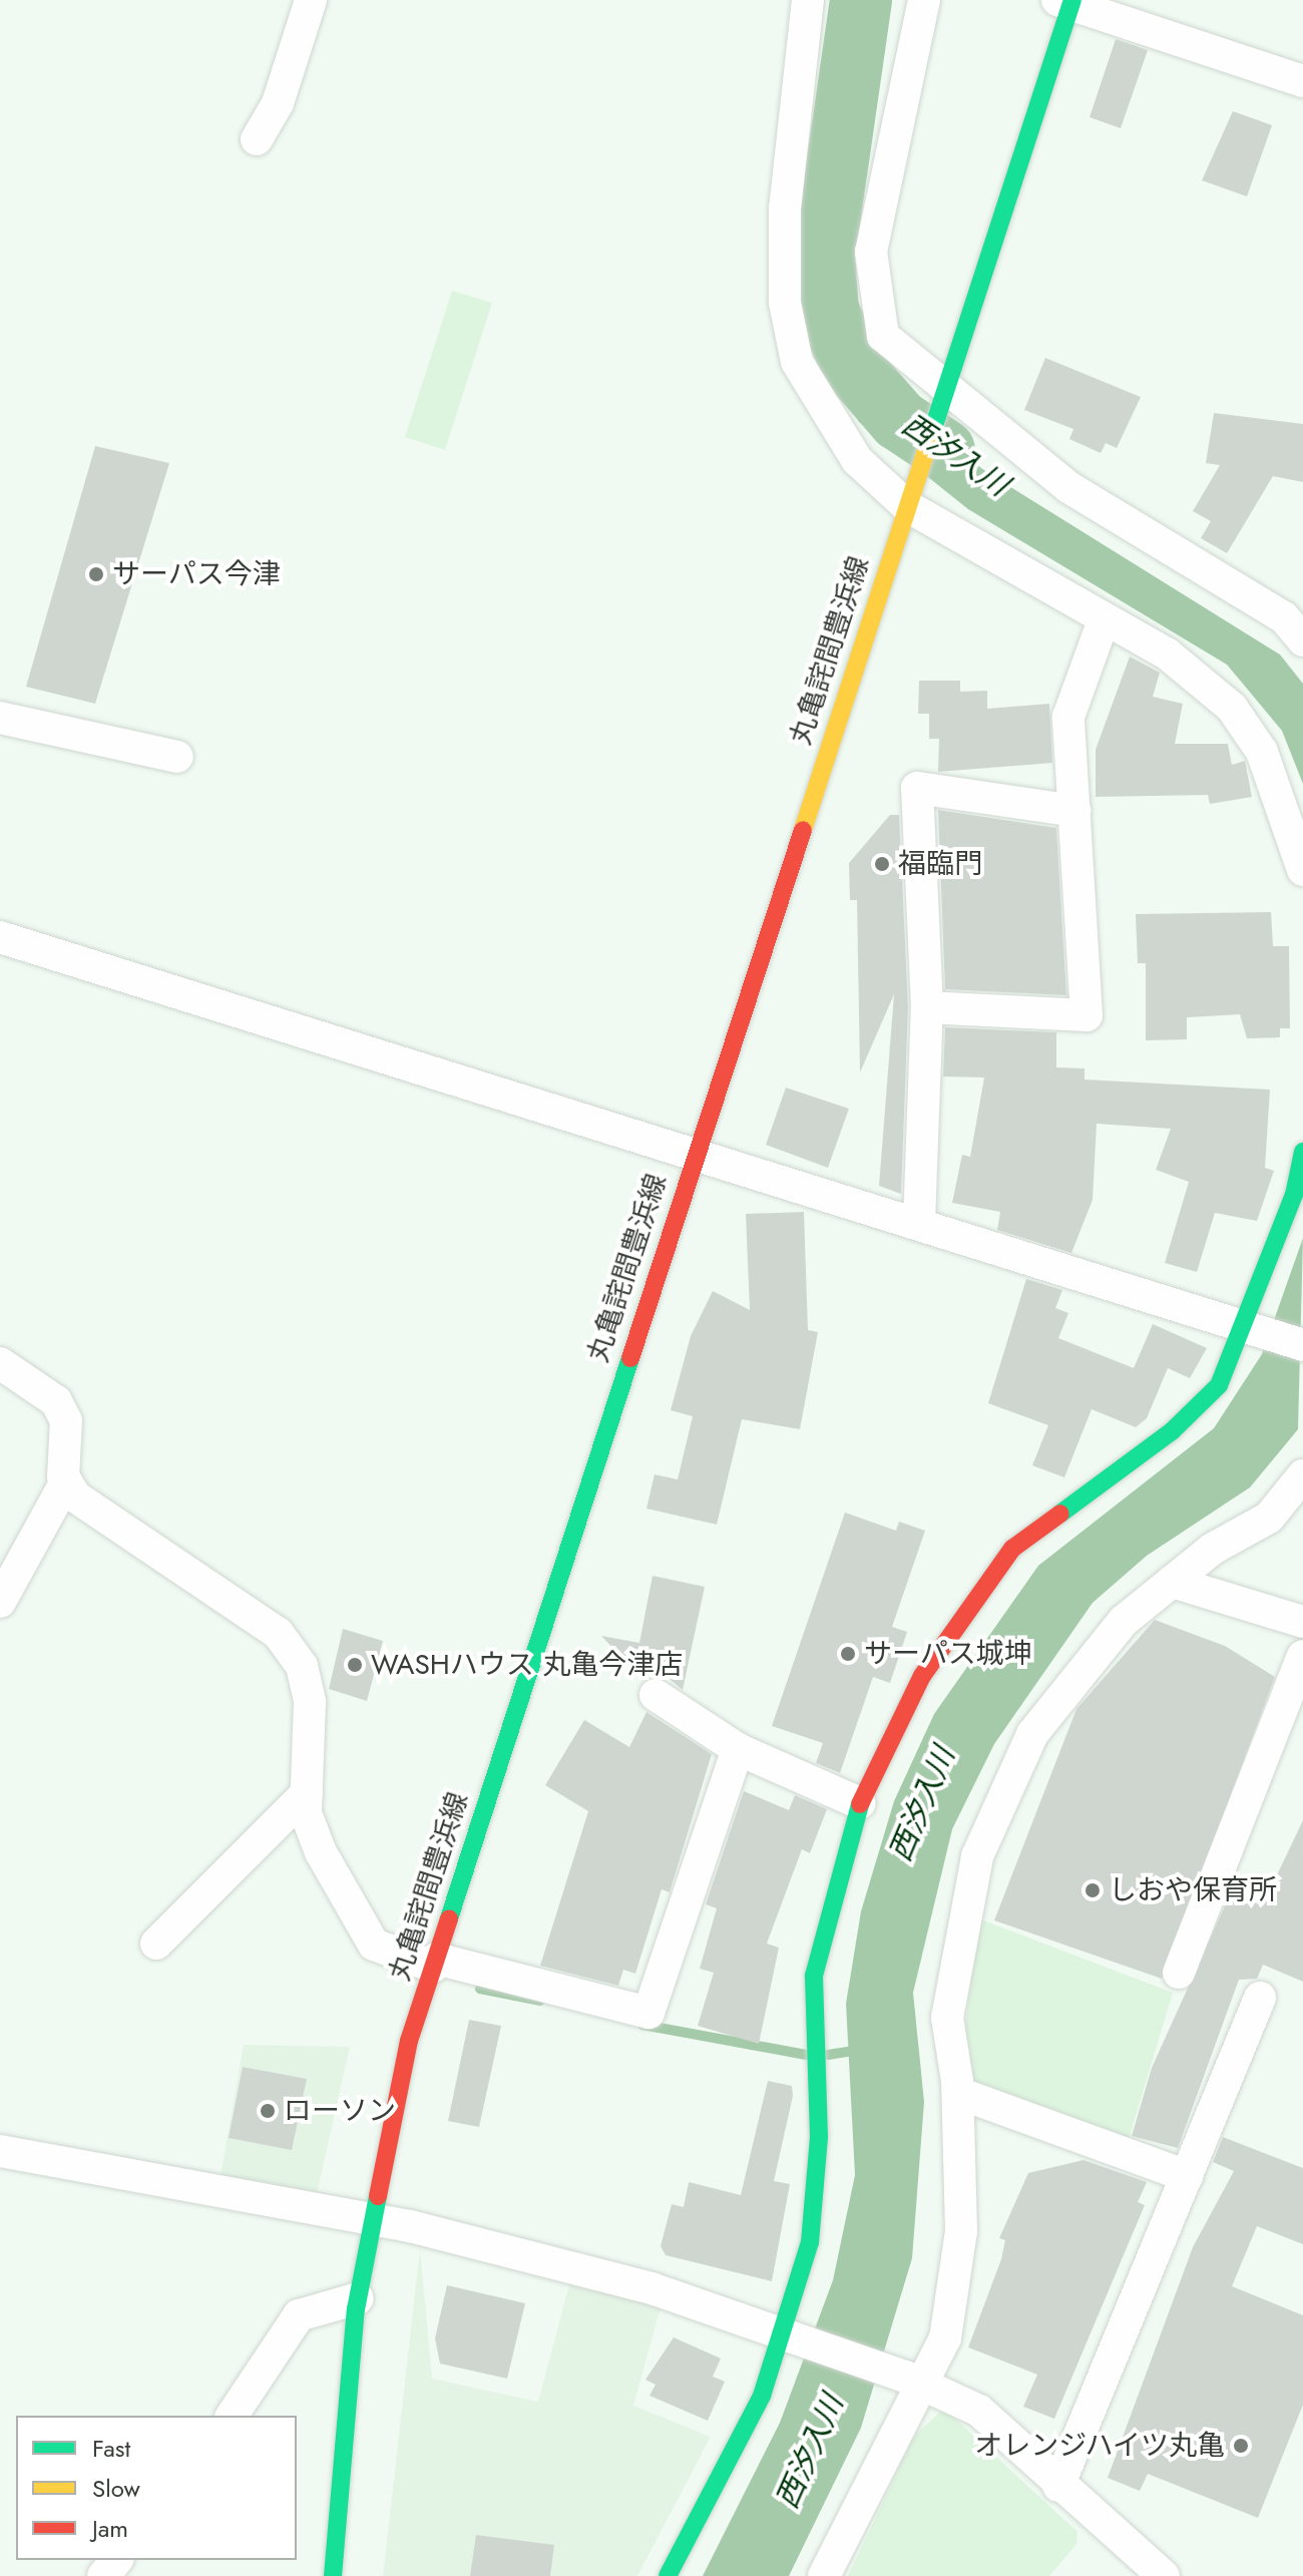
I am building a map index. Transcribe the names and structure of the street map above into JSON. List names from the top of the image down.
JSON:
{
  "streets": {
    "main road": ["丸亀詫間豊浜線"]
  },
  "water": ["西汐入川"],
  "places": [
    "サーパス今津",
    "福臨門",
    "サーパス城坤",
    "WASHハウス 丸亀今津店",
    "しおや保育所",
    "ローソン",
    "オレンジハイツ丸亀"
  ],
  "legend": ["Fast", "Slow", "Jam"]
}
